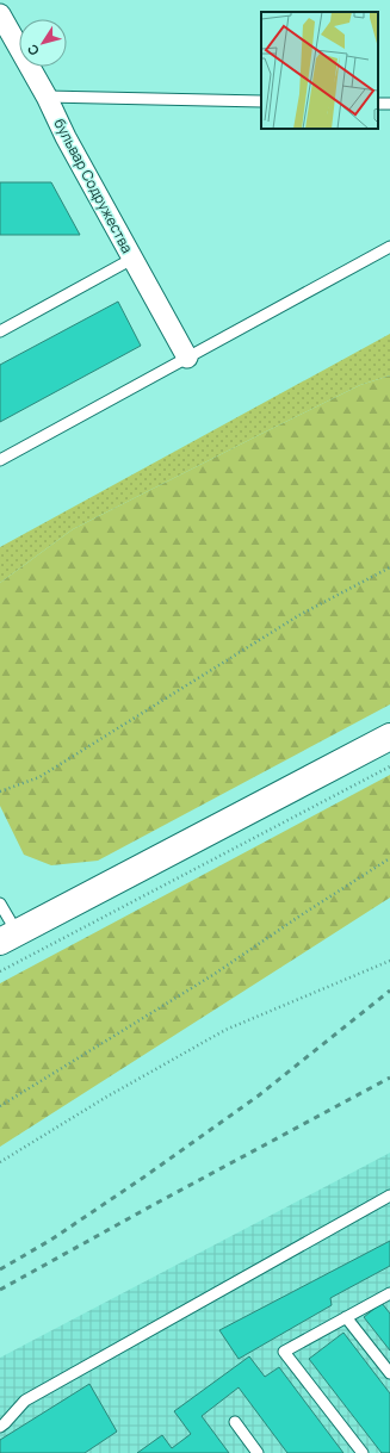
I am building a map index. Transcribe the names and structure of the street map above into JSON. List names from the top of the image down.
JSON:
{
  "streets": {
    "street": ["бульвар Содружества"]
  },
  "north": "bottom left"
}
